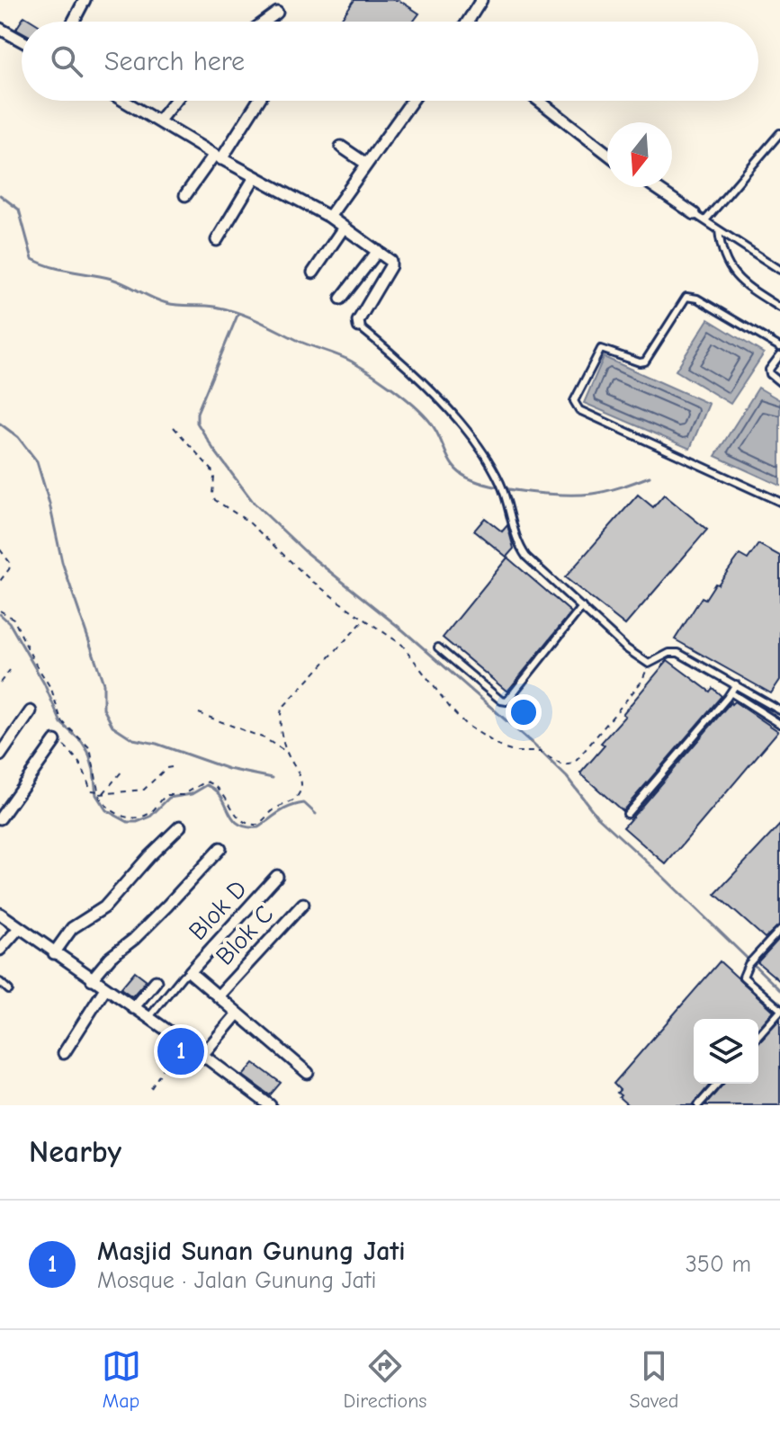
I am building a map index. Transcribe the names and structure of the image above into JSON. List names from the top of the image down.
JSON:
{
  "streets": {
    "street": ["Blok D", "Blok C"]
  },
  "north": "bottom",
  "page": {
    "search": "Search here",
    "pins": "1",
    "heading": "Nearby",
    "list": [
      {
        "mark": "1",
        "name": "Masjid Sunan Gunung Jati",
        "note": "Mosque · Jalan Gunung Jati",
        "value": "350 m"
      }
    ],
    "nav": ["Map", "Directions", "Saved"]
  }
}
